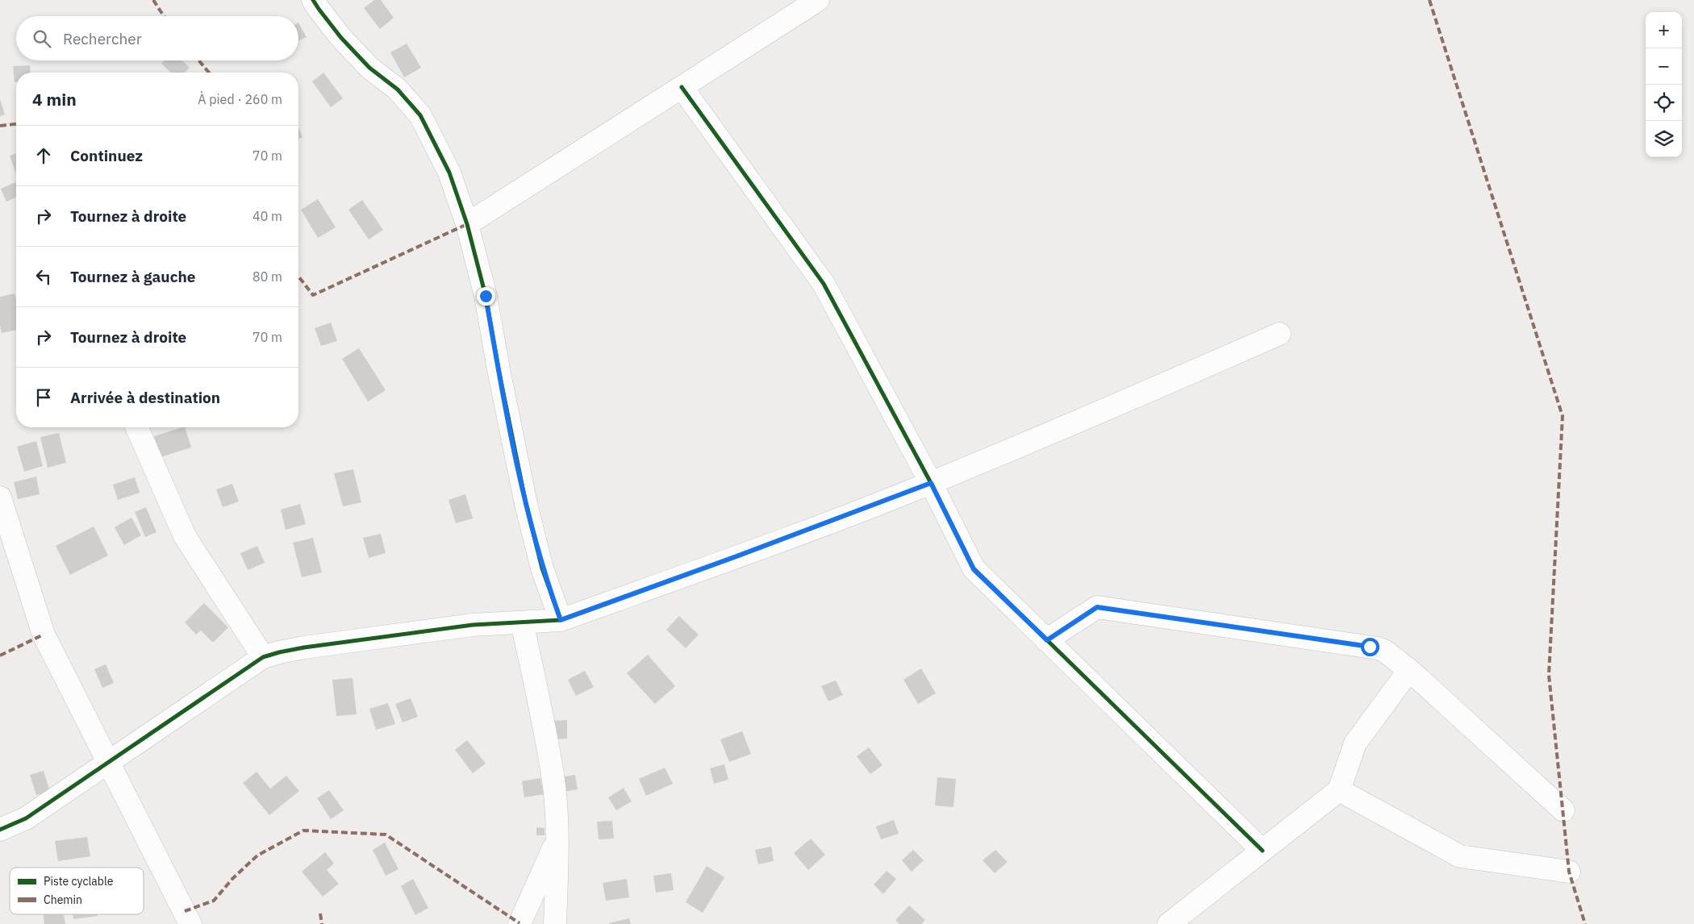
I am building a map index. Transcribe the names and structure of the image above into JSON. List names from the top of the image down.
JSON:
{
  "legend": ["Piste cyclable", "Chemin"],
  "page": {
    "map_buttons": ["+", "−"],
    "search": "Rechercher",
    "heading": ["4 min", "À pied · 260 m"],
    "list": [
      ["Continuez", "70 m"],
      ["Tournez à droite", "40 m"],
      ["Tournez à gauche", "80 m"],
      ["Tournez à droite", "70 m"],
      "Arrivée à destination"
    ]
  }
}
